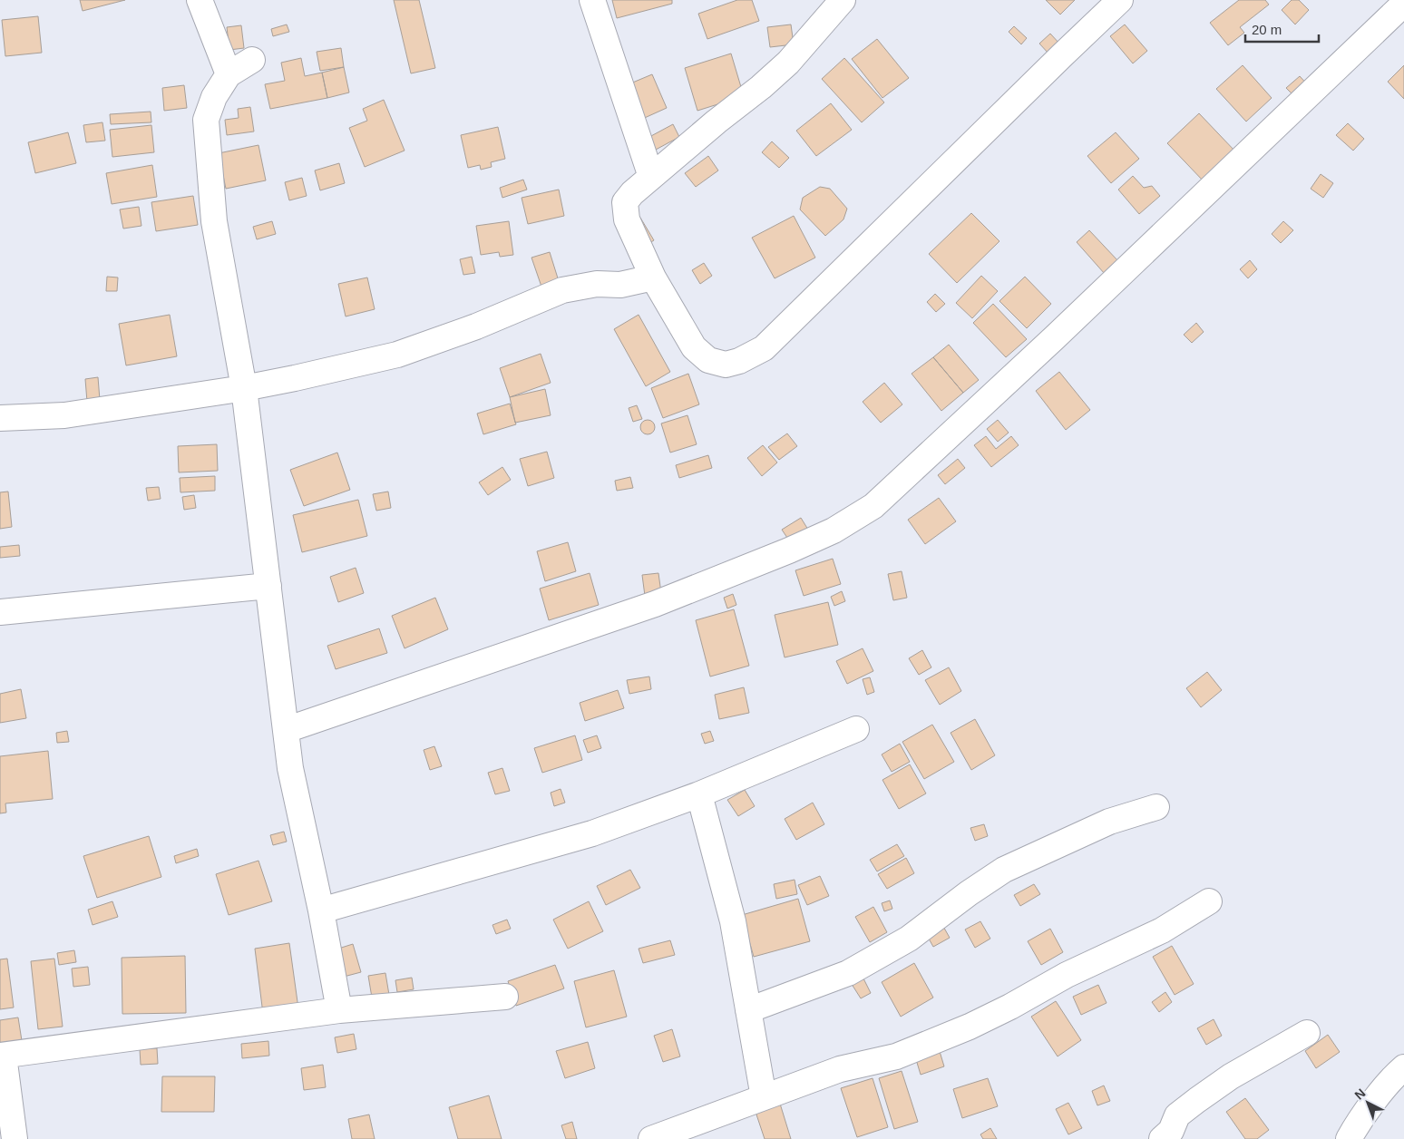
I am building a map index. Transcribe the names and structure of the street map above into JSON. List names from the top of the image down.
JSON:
{
  "scale_bar": "20 m",
  "north": "top left"
}
